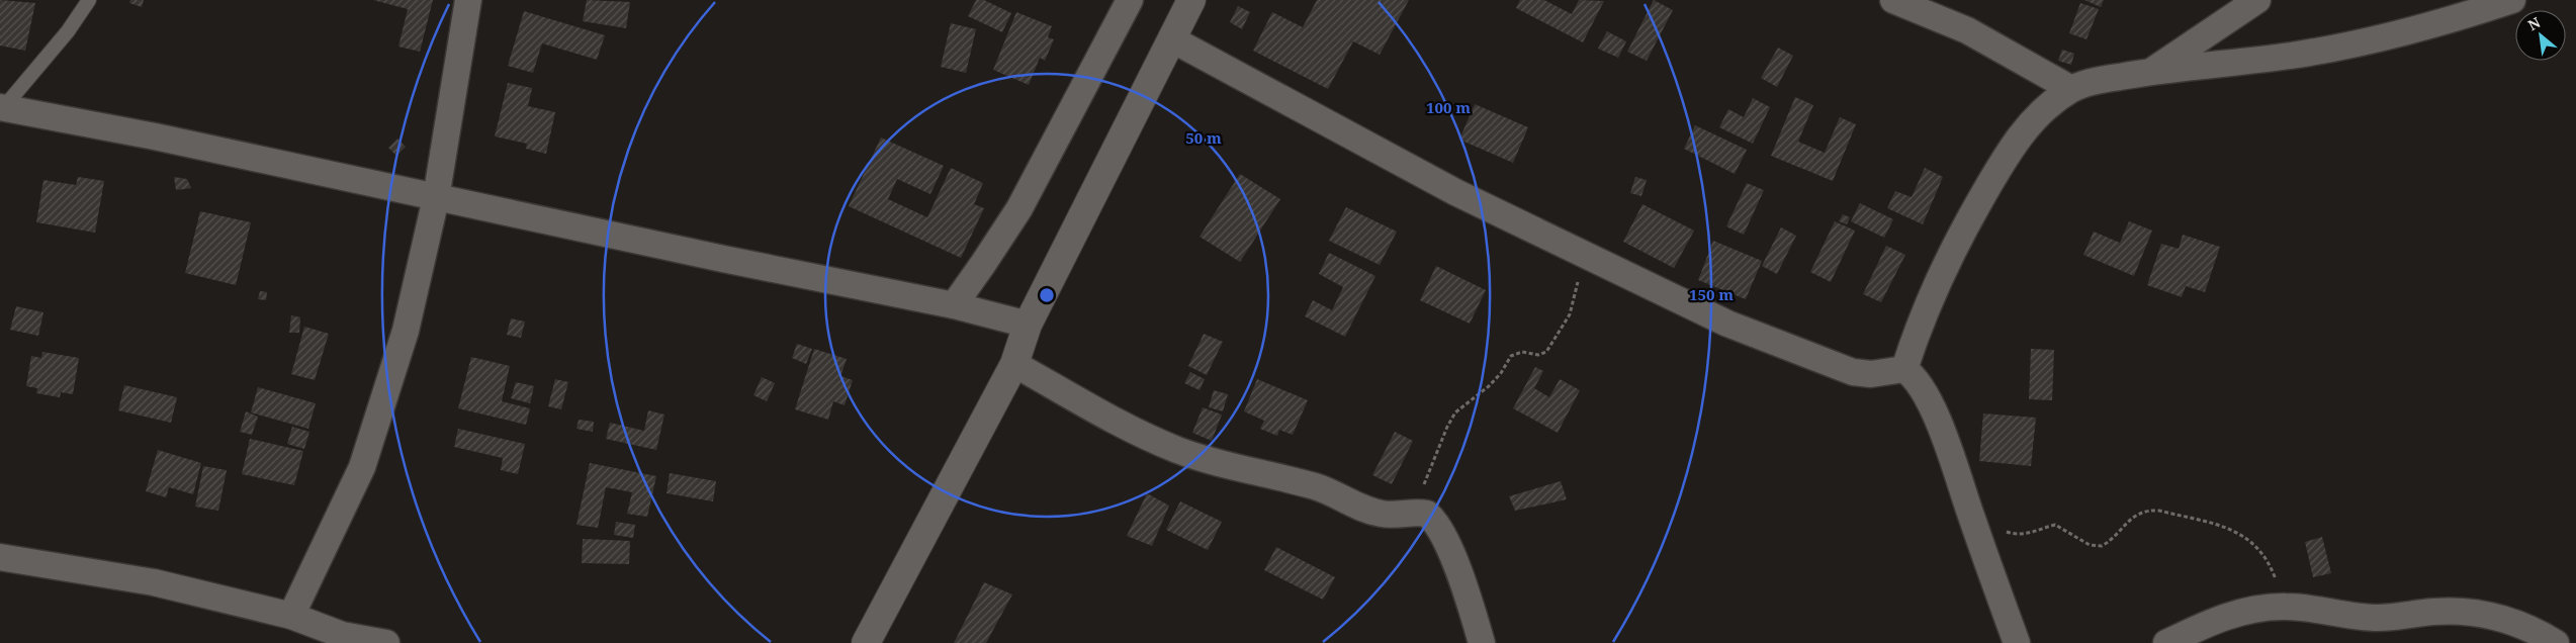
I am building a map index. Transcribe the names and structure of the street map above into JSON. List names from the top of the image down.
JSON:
{
  "north": "top left",
  "rings": ["100 m", "50 m", "150 m"]
}
